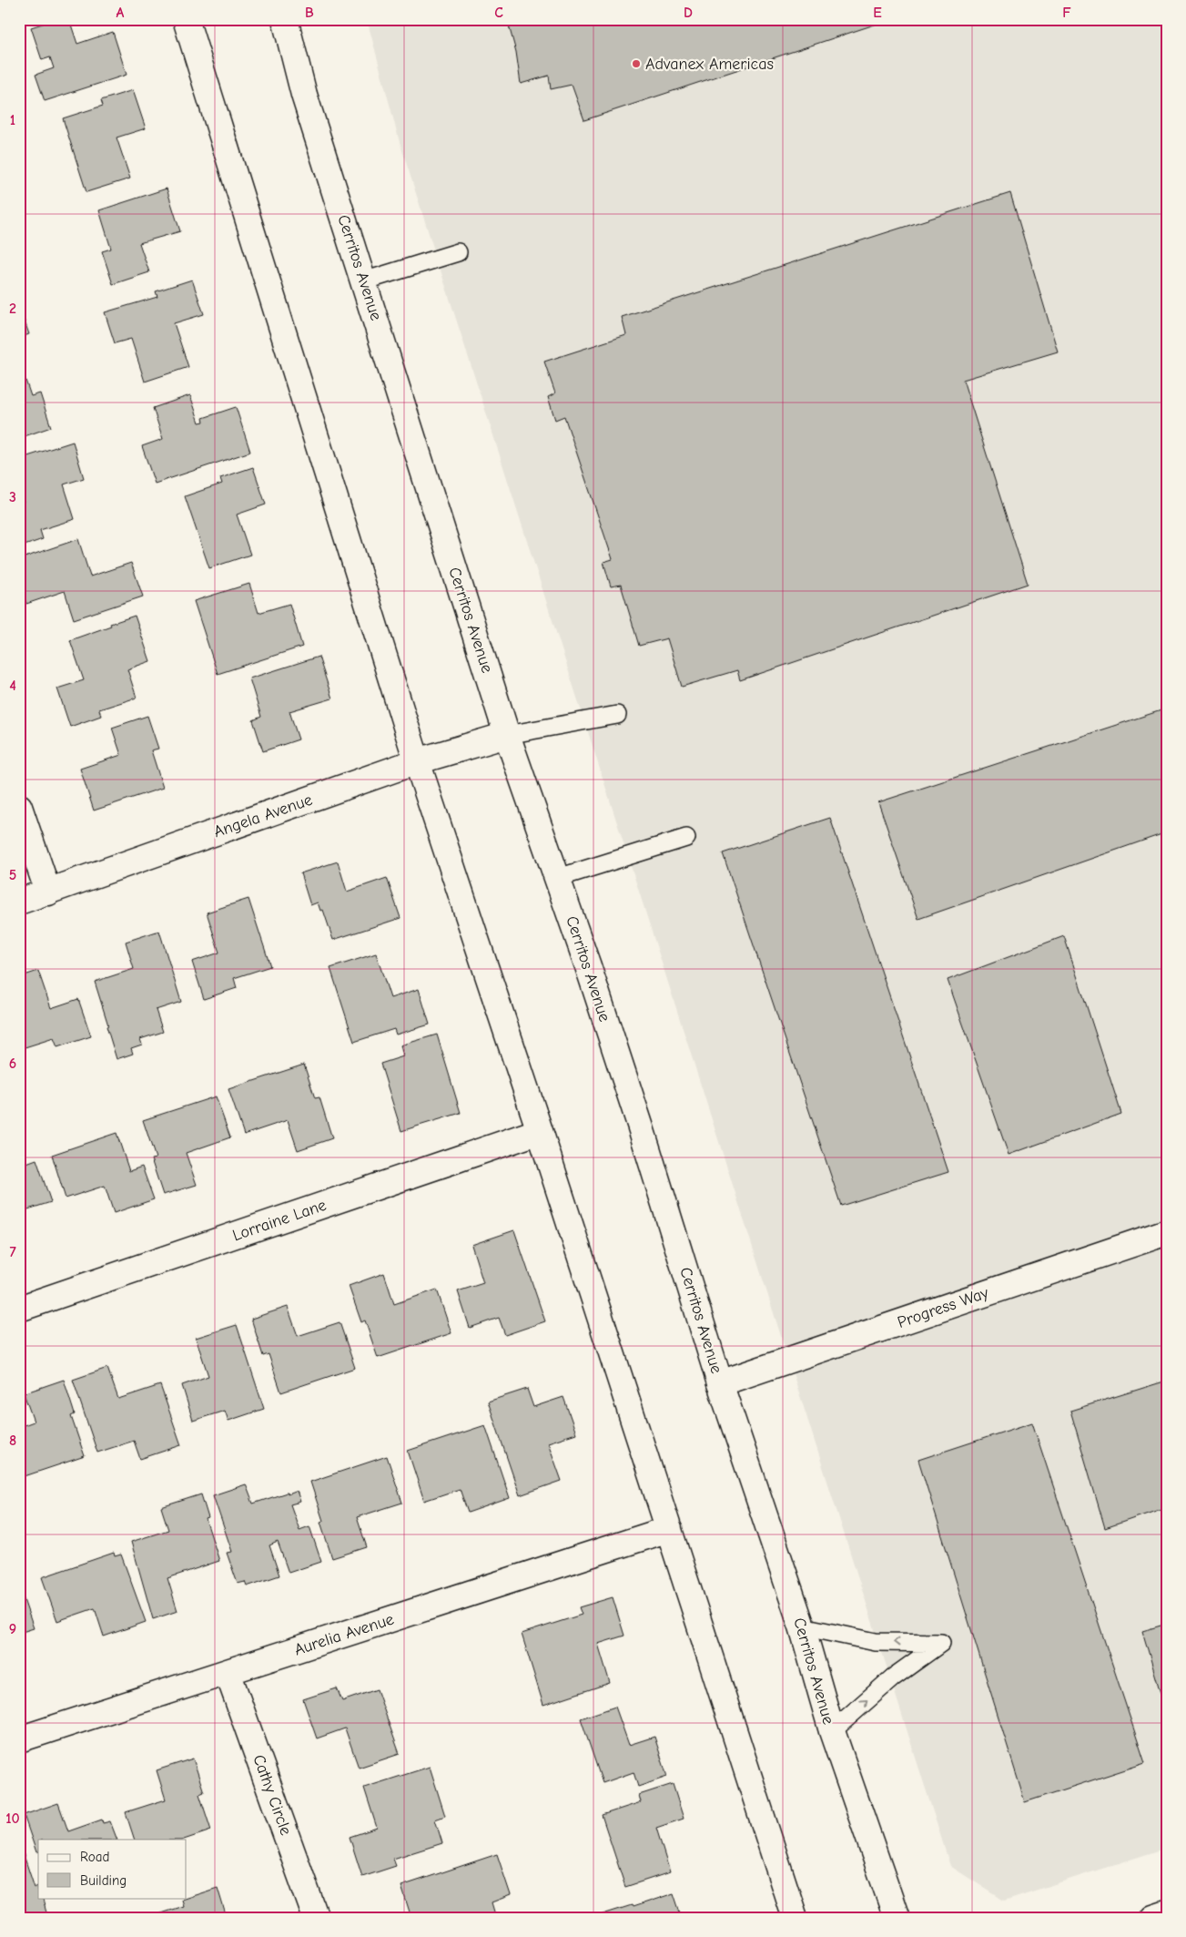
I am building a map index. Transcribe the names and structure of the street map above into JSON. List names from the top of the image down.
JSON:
{
  "streets": {
    "street": [
      "Cerritos Avenue",
      "Angela Avenue",
      "Lorraine Lane",
      "Progress Way",
      "Aurelia Avenue",
      "Cathy Circle"
    ]
  },
  "crossings": [
    ["Cerritos Avenue", "Angela Avenue"],
    ["Cerritos Avenue", "Progress Way"],
    ["Aurelia Avenue", "Cathy Circle"]
  ],
  "places": ["Advanex Americas"],
  "legend": ["Road", "Building"],
  "grid": {
    "columns": [
      "A",
      "B",
      "C",
      "D",
      "E",
      "F"
    ],
    "rows": [
      "1",
      "2",
      "3",
      "4",
      "5",
      "6",
      "7",
      "8",
      "9",
      "10"
    ]
  }
}
